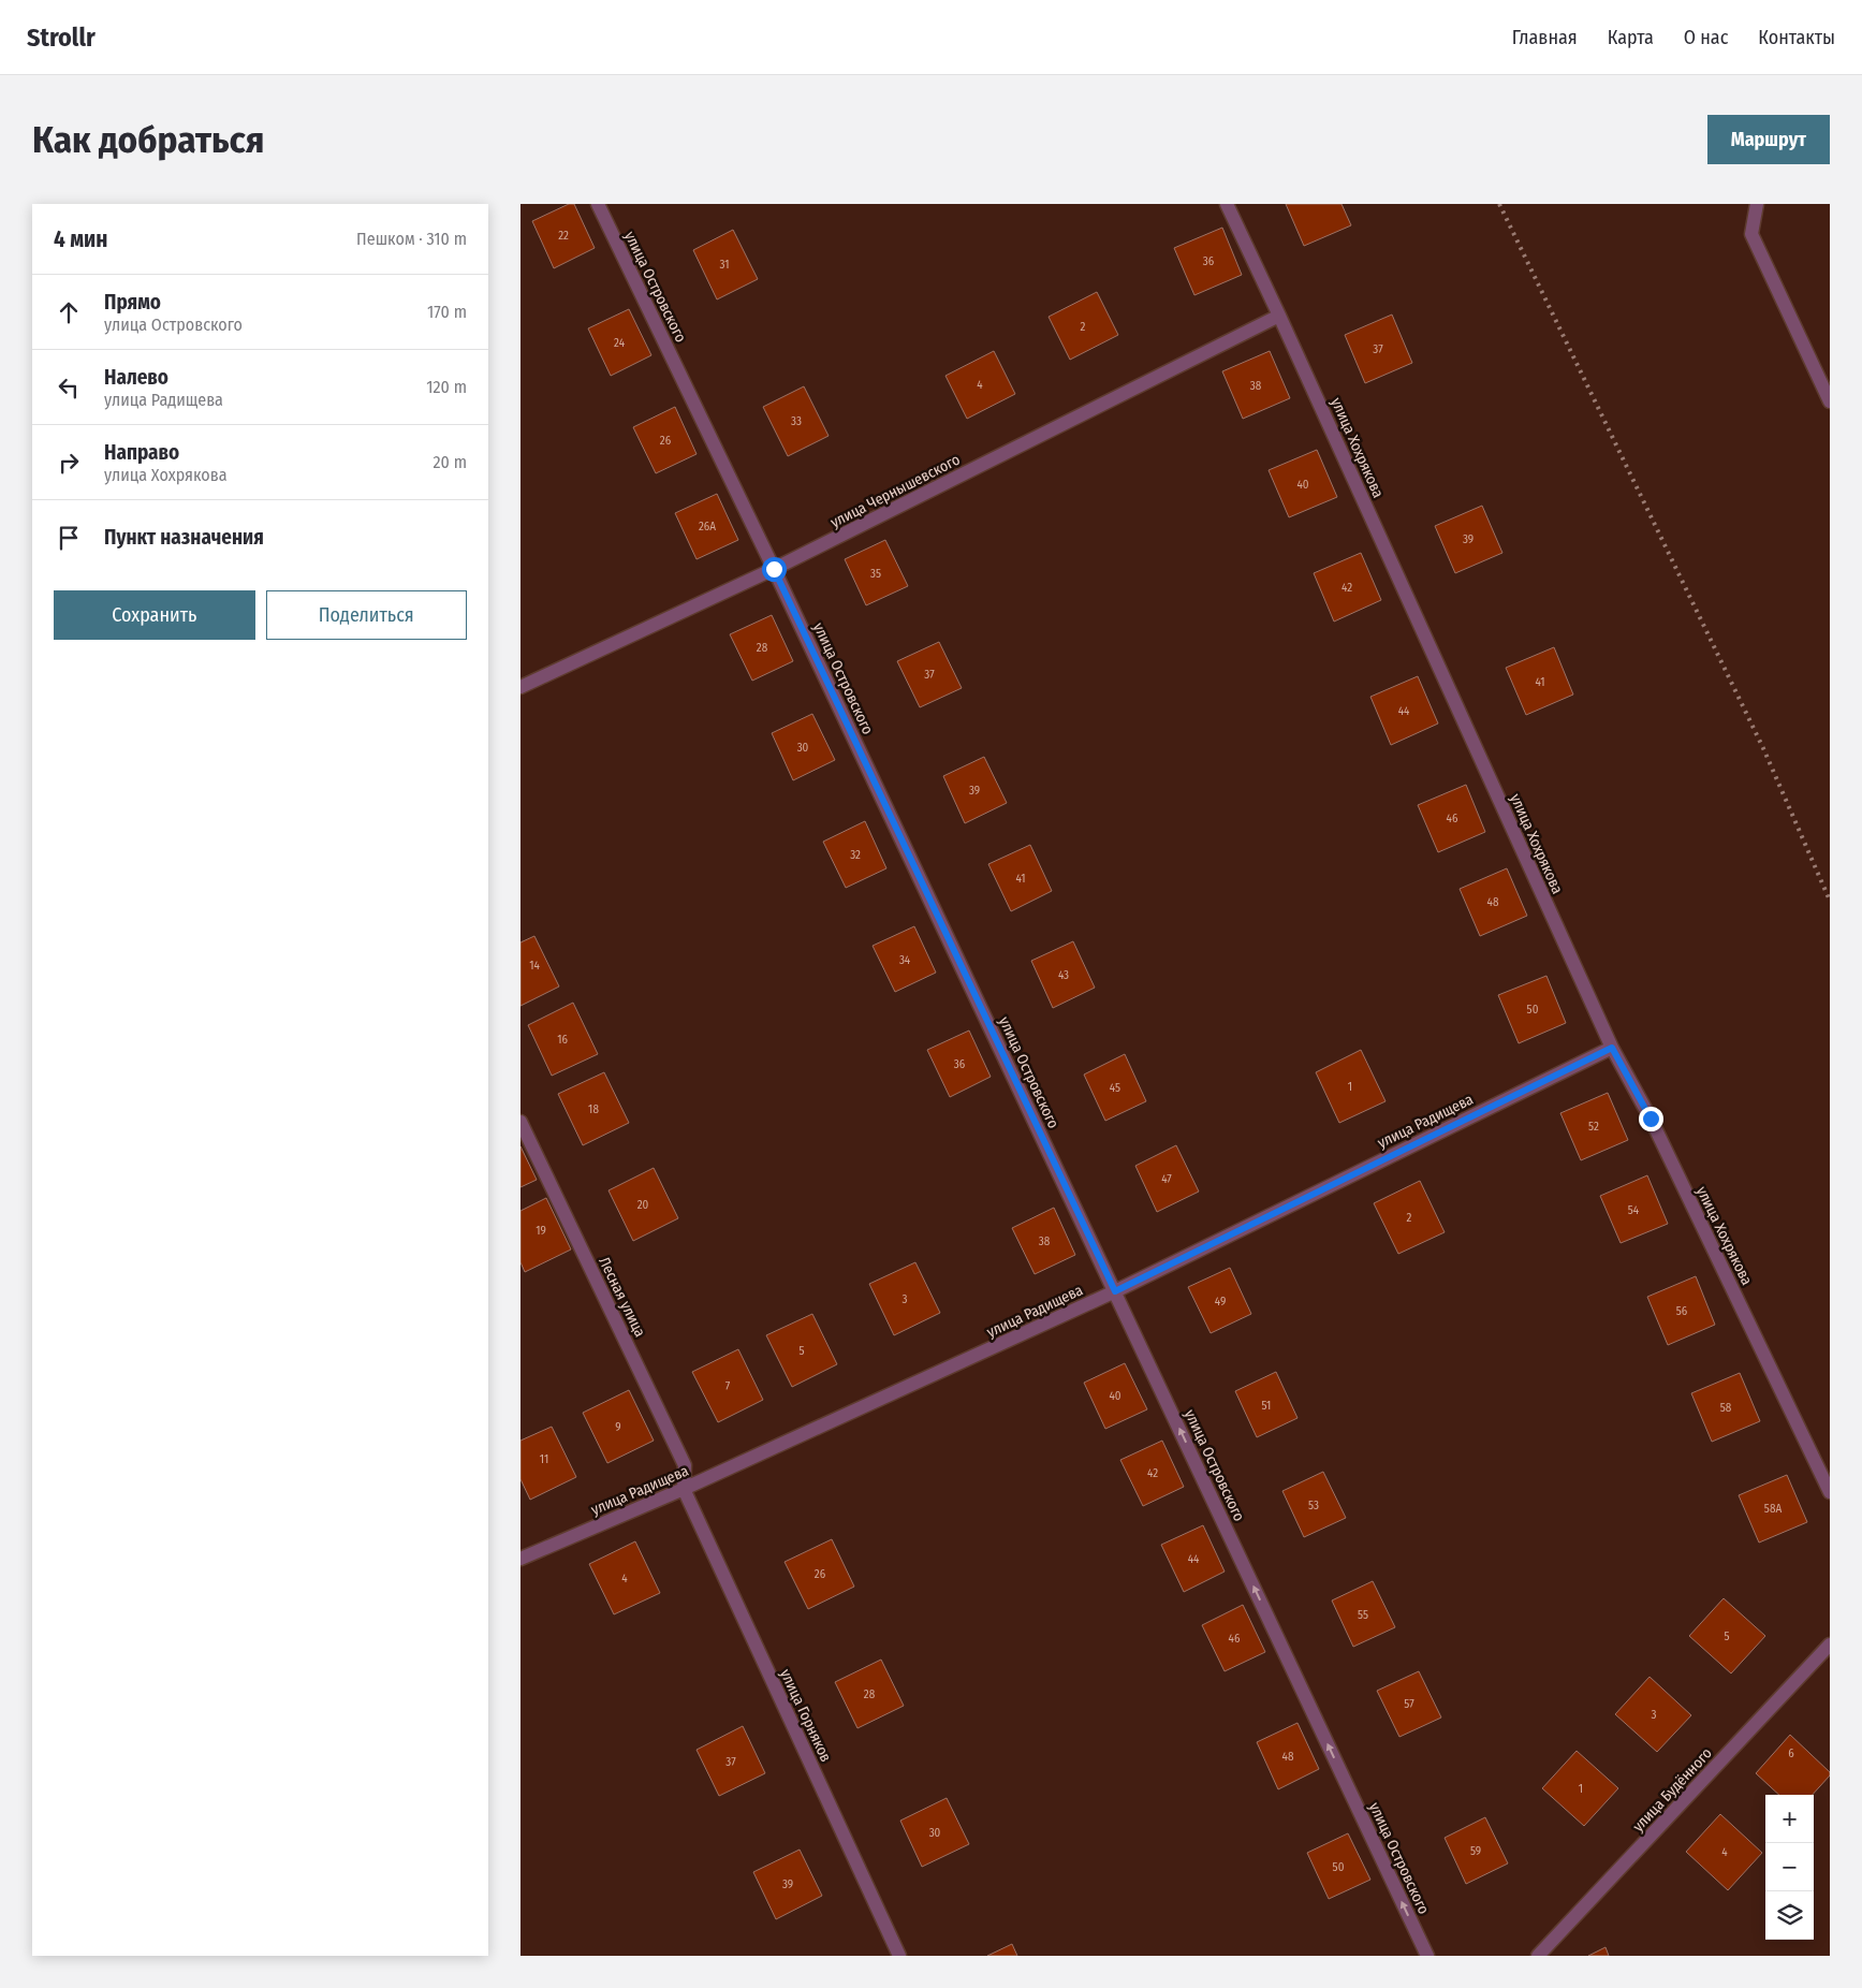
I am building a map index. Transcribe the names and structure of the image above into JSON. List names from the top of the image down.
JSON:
{
  "streets": {
    "street": [
      "улица Островского",
      "улица Хохрякова",
      "улица Чернышевского",
      "улица Радищева",
      "Лесная улица",
      "улица Горняков",
      "улица Будённого"
    ]
  },
  "crossings": [
    ["улица Островского", "улица Чернышевского"],
    ["улица Островского", "улица Радищева"],
    ["улица Хохрякова", "улица Чернышевского"],
    ["улица Хохрякова", "улица Радищева"],
    ["улица Радищева", "Лесная улица"],
    ["улица Радищева", "улица Горняков"],
    ["Лесная улица", "улица Горняков"]
  ],
  "one_way": ["улица Островского"],
  "house_numbers": [
    "22",
    "36",
    "31",
    "2",
    "24",
    "37",
    "4",
    "38",
    "33",
    "26",
    "40",
    "26А",
    "39",
    "35",
    "42",
    "28",
    "37",
    "41",
    "44",
    "30",
    "39",
    "46",
    "32",
    "41",
    "48",
    "34",
    "14",
    "43",
    "50",
    "16",
    "36",
    "1",
    "45",
    "18",
    "52",
    "47",
    "20",
    "54",
    "2",
    "19",
    "38",
    "3",
    "49",
    "56",
    "5",
    "7",
    "40",
    "51",
    "58",
    "9",
    "11",
    "42",
    "53",
    "58А",
    "44",
    "26",
    "4",
    "55",
    "5",
    "46",
    "28",
    "57",
    "3",
    "6",
    "48",
    "37",
    "1",
    "30",
    "59",
    "4",
    "50",
    "39"
  ],
  "page": {
    "header": "Strollr",
    "nav": [
      "Главная",
      "Карта",
      "О нас",
      "Контакты"
    ],
    "buttons": [
      "Маршрут",
      ["Сохранить", "Поделиться"]
    ],
    "title": "Как добраться",
    "heading": ["4 мин", "Пешком · 310 m"],
    "list": [
      ["Прямо", "улица Островского", "170 m"],
      ["Налево", "улица Радищева", "120 m"],
      ["Направо", "улица Хохрякова", "20 m"],
      "Пункт назначения"
    ],
    "map_buttons": ["+", "−"]
  }
}
